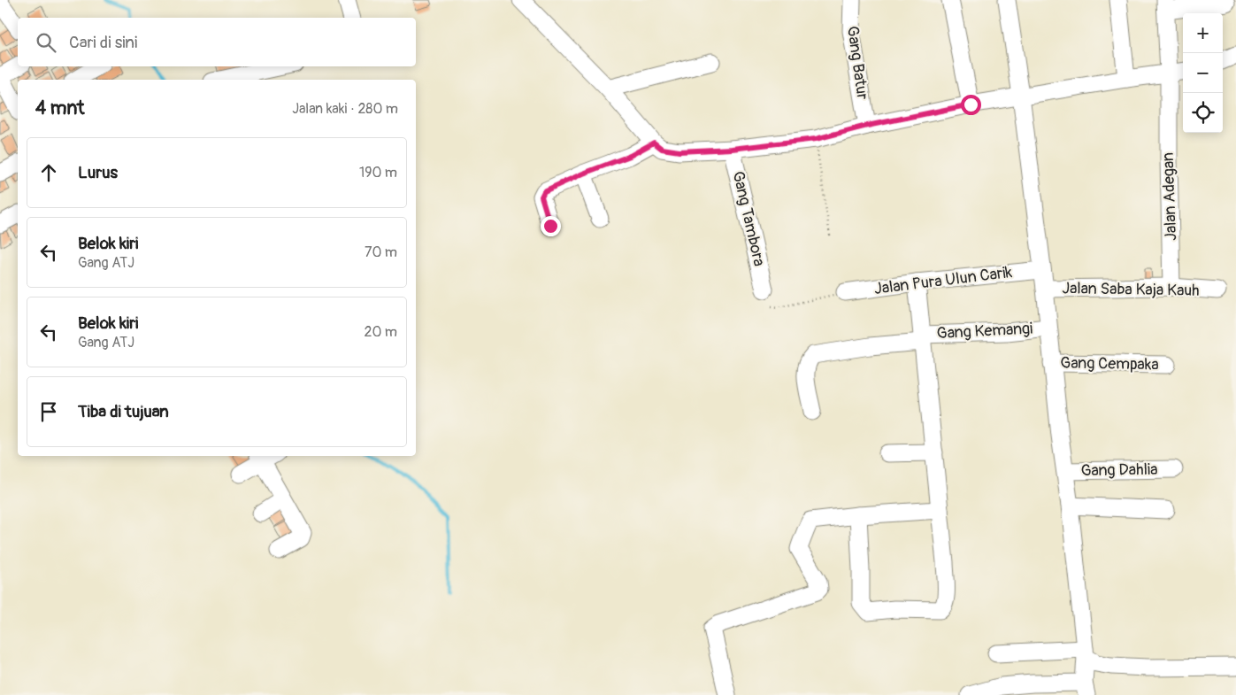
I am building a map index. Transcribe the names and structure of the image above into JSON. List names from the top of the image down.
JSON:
{
  "streets": {
    "street": [
      "Gang Batur",
      "Jalan Adegan",
      "Gang Tambora",
      "Jalan Pura Ulun Carik",
      "Jalan Saba Kaja Kauh",
      "Gang Kemangi",
      "Gang Cempaka",
      "Gang Dahlia"
    ]
  },
  "crossings": [
    ["Jalan Adegan", "Jalan Saba Kaja Kauh"]
  ],
  "page": {
    "map_buttons": ["+", "−"],
    "search": "Cari di sini",
    "heading": ["4 mnt", "Jalan kaki · 280 m"],
    "list": [
      ["Lurus", "190 m"],
      ["Belok kiri", "Gang ATJ", "70 m"],
      ["Belok kiri", "Gang ATJ", "20 m"],
      "Tiba di tujuan"
    ]
  }
}
